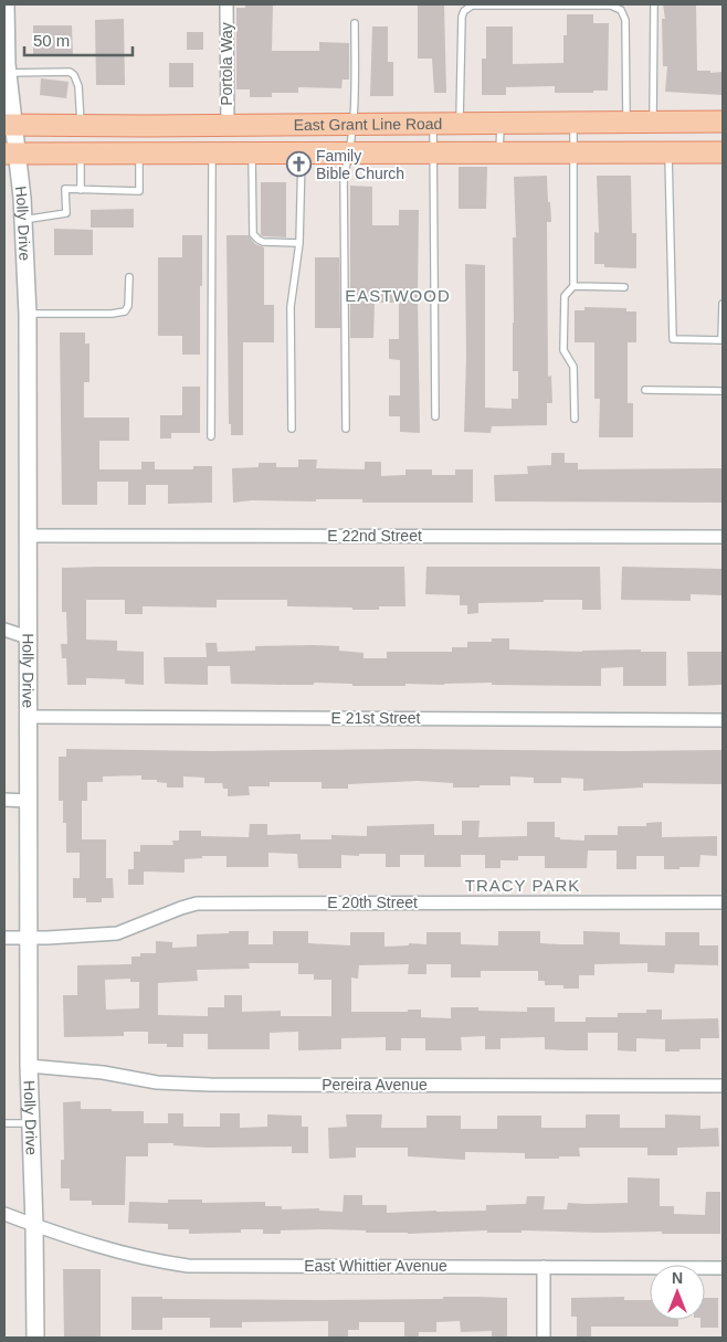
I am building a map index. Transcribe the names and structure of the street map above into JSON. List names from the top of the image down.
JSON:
{
  "streets": {
    "main road": ["East Grant Line Road"],
    "street": [
      "Portola Way",
      "Holly Drive",
      "E 22nd Street",
      "E 21st Street",
      "E 20th Street",
      "Pereira Avenue",
      "East Whittier Avenue"
    ]
  },
  "crossings": [
    ["Portola Way", "East Grant Line Road"],
    ["East Grant Line Road", "Holly Drive"],
    ["Holly Drive", "E 22nd Street"],
    ["Holly Drive", "E 21st Street"],
    ["Holly Drive", "E 20th Street"],
    ["Holly Drive", "Pereira Avenue"],
    ["Holly Drive", "East Whittier Avenue"]
  ],
  "districts": ["EASTWOOD", "TRACY PARK"],
  "places": {
    "church": ["Family Bible Church"]
  },
  "scale_bar": "50 m",
  "north": "top"
}
